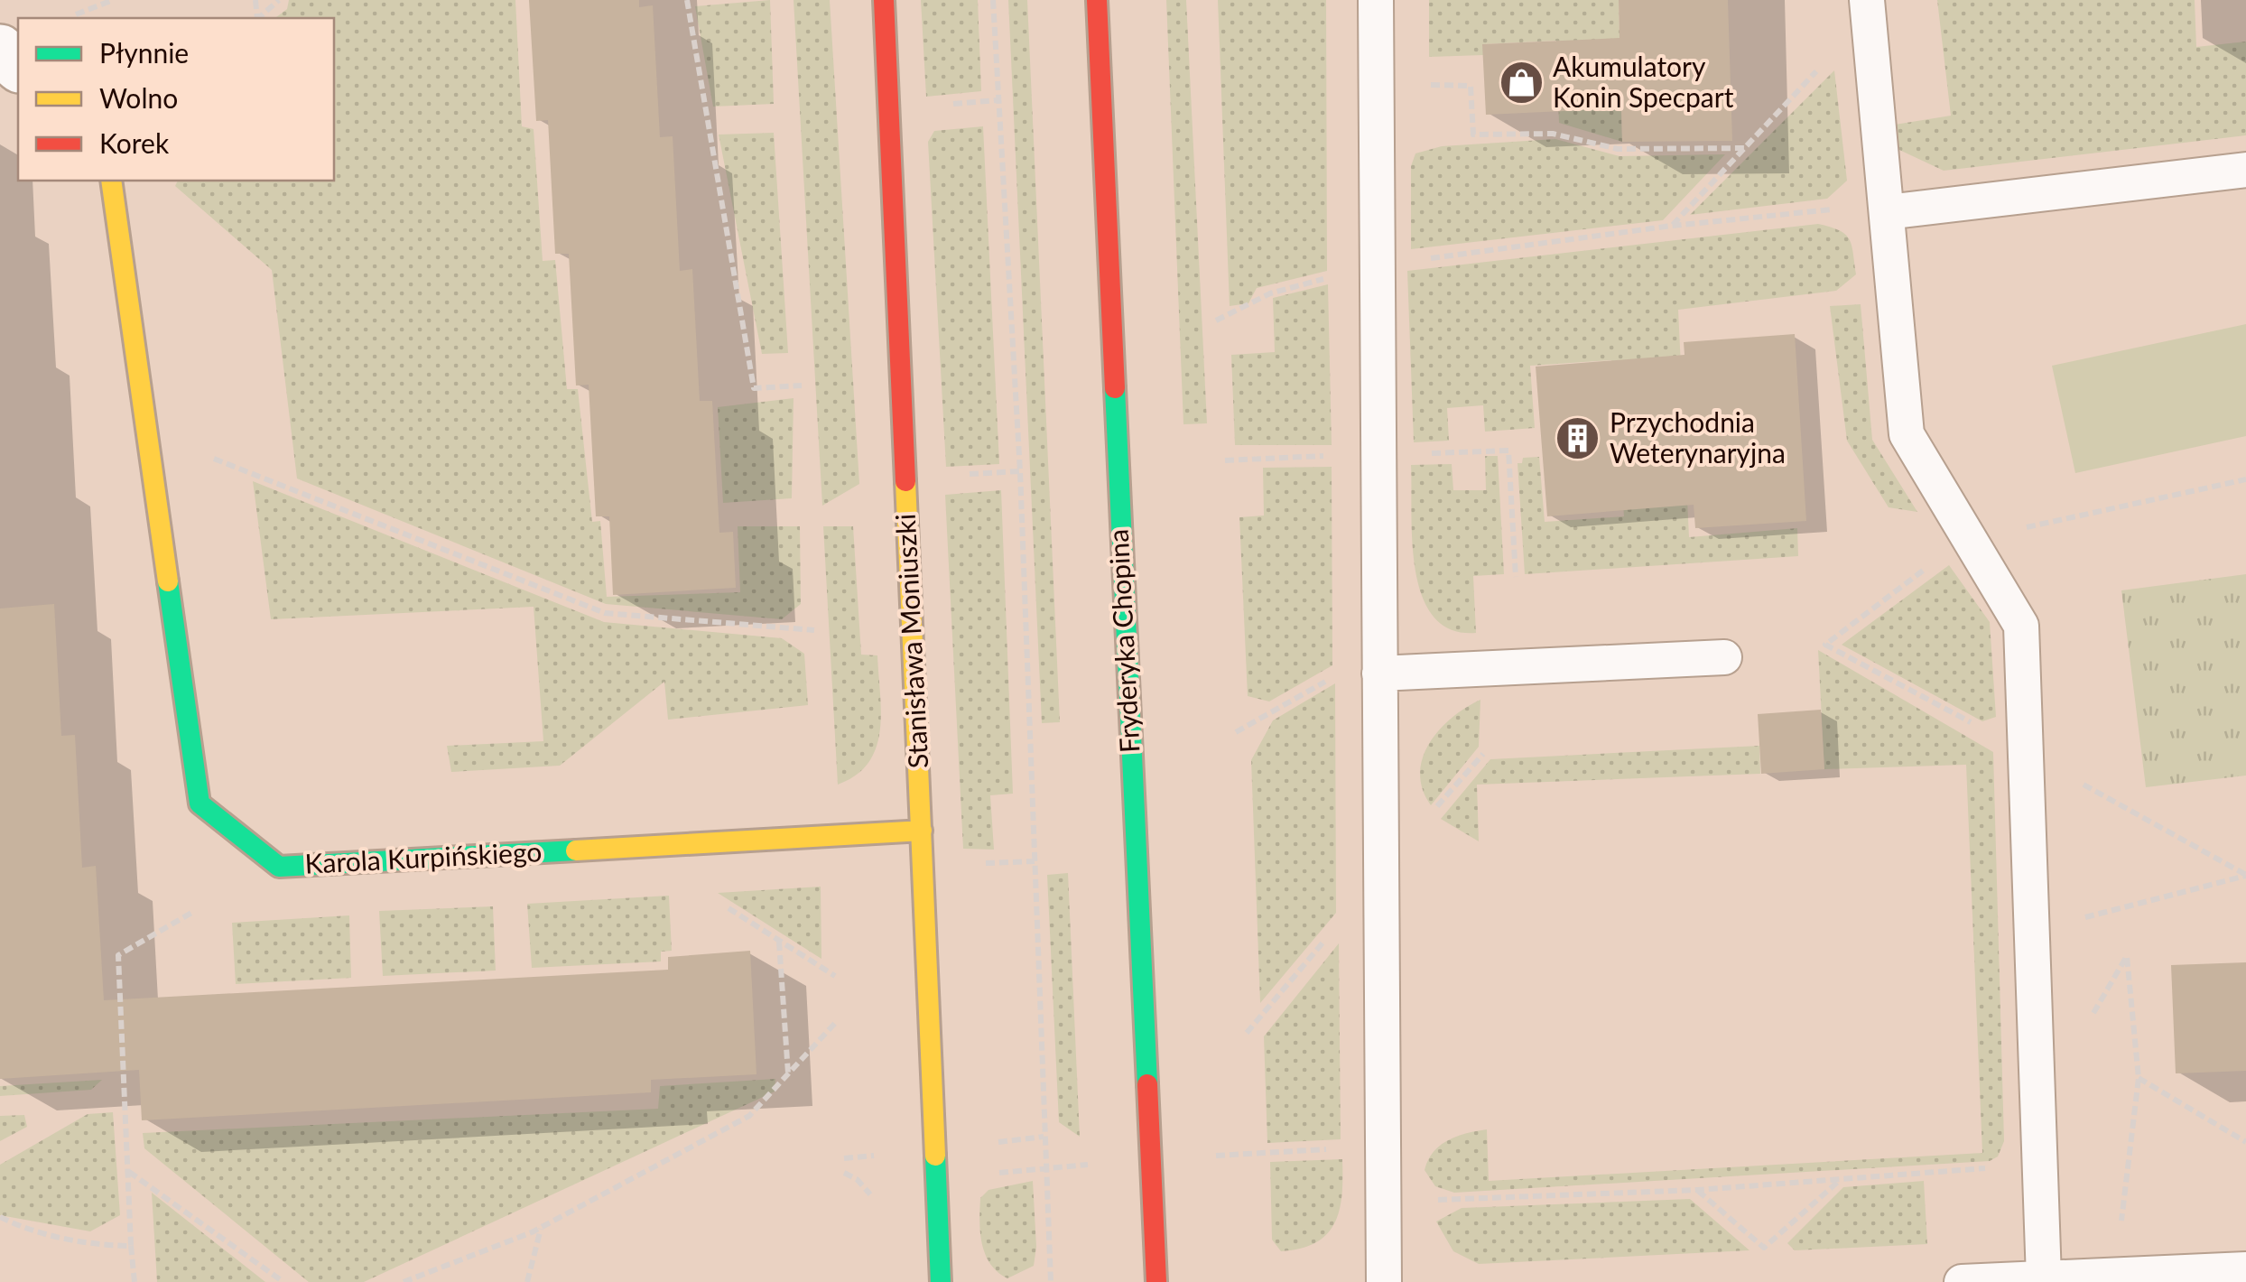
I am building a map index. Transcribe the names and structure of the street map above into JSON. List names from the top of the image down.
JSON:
{
  "streets": {
    "street": ["Stanisława Moniuszki", "Fryderyka Chopina", "Karola Kurpińskiego"]
  },
  "crossings": [
    ["Stanisława Moniuszki", "Karola Kurpińskiego"]
  ],
  "places": {
    "shop": ["Akumulatory Konin Specpart"],
    "building": ["Przychodnia Weterynaryjna"]
  },
  "legend": ["Płynnie", "Wolno", "Korek"]
}
